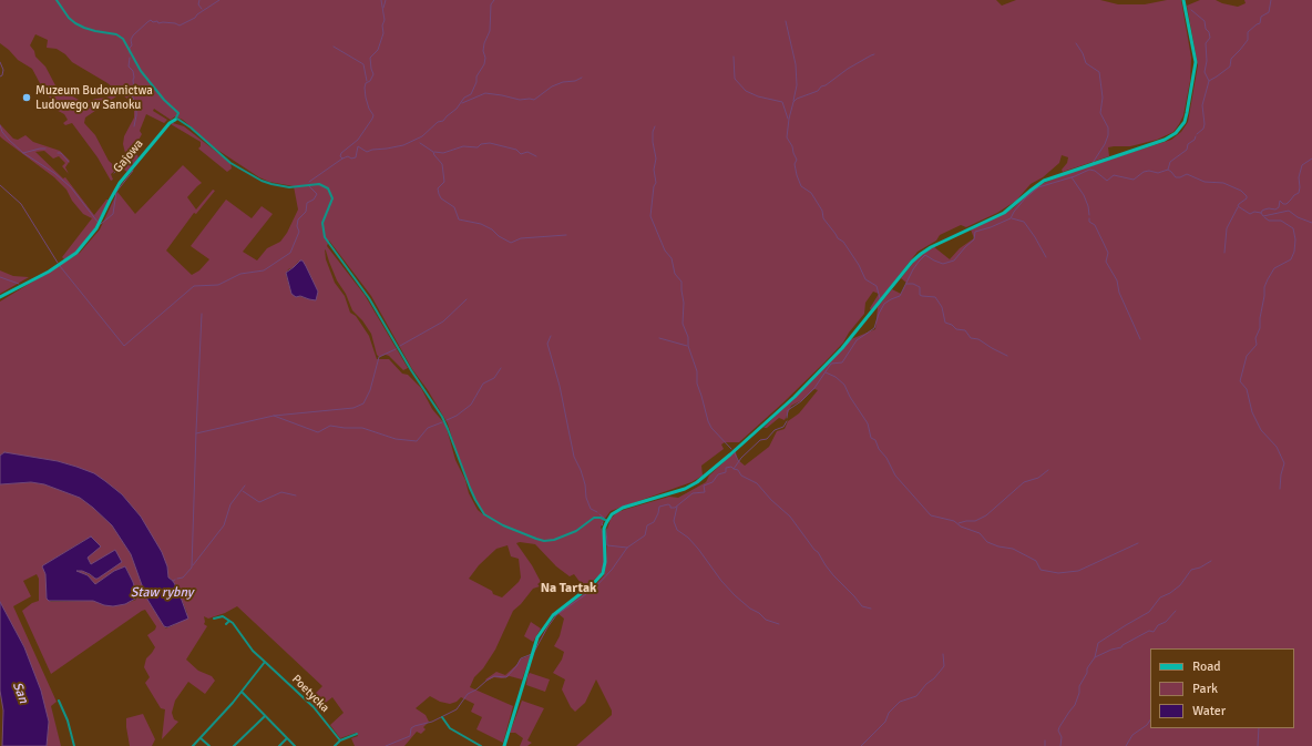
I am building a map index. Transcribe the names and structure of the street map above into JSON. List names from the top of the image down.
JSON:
{
  "streets": {
    "street": ["Gajowa", "Poetycka"]
  },
  "districts": ["Na Tartak"],
  "water": ["Staw rybny", "San"],
  "places": ["Muzeum Budownictwa Ludowego w Sanoku"],
  "legend": ["Road", "Park", "Water"]
}
